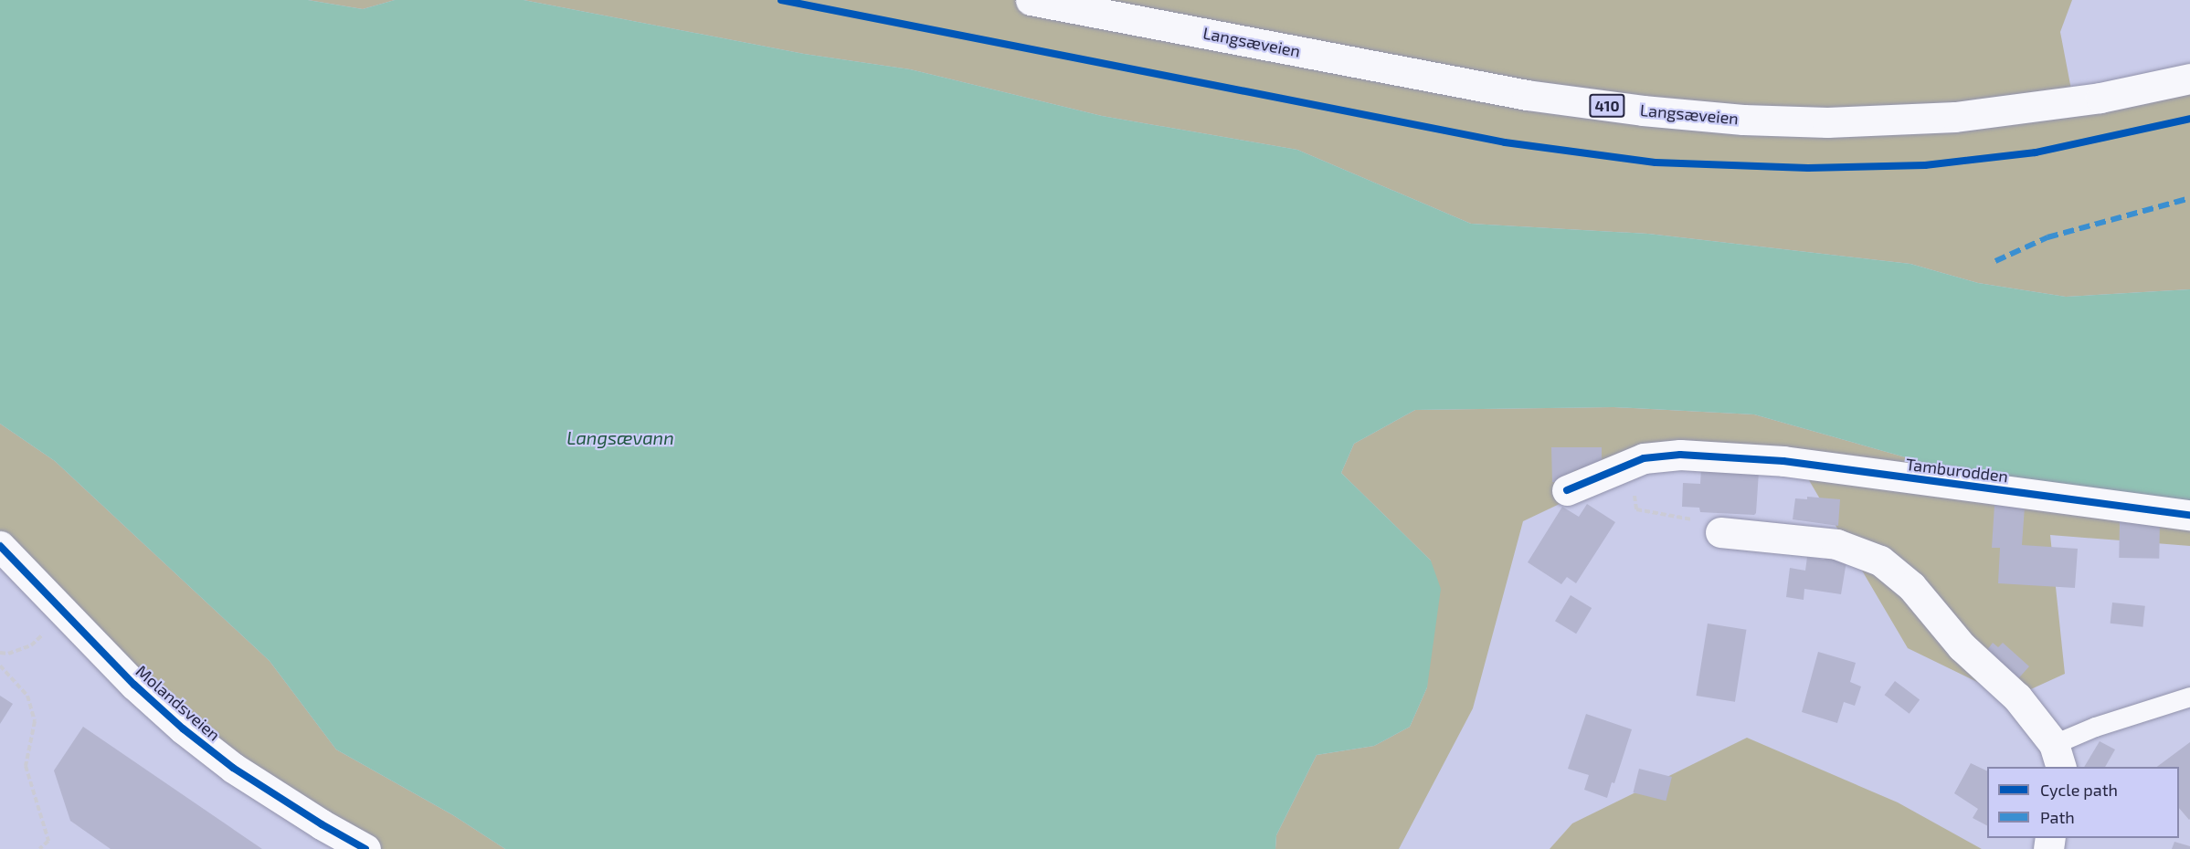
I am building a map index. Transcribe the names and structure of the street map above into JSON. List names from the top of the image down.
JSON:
{
  "streets": {
    "main road": [
      "Langsæveien",
      "410",
      "Tamburodden",
      "Molandsveien"
    ]
  },
  "water": ["Langsævann"],
  "legend": ["Cycle path", "Path"]
}
